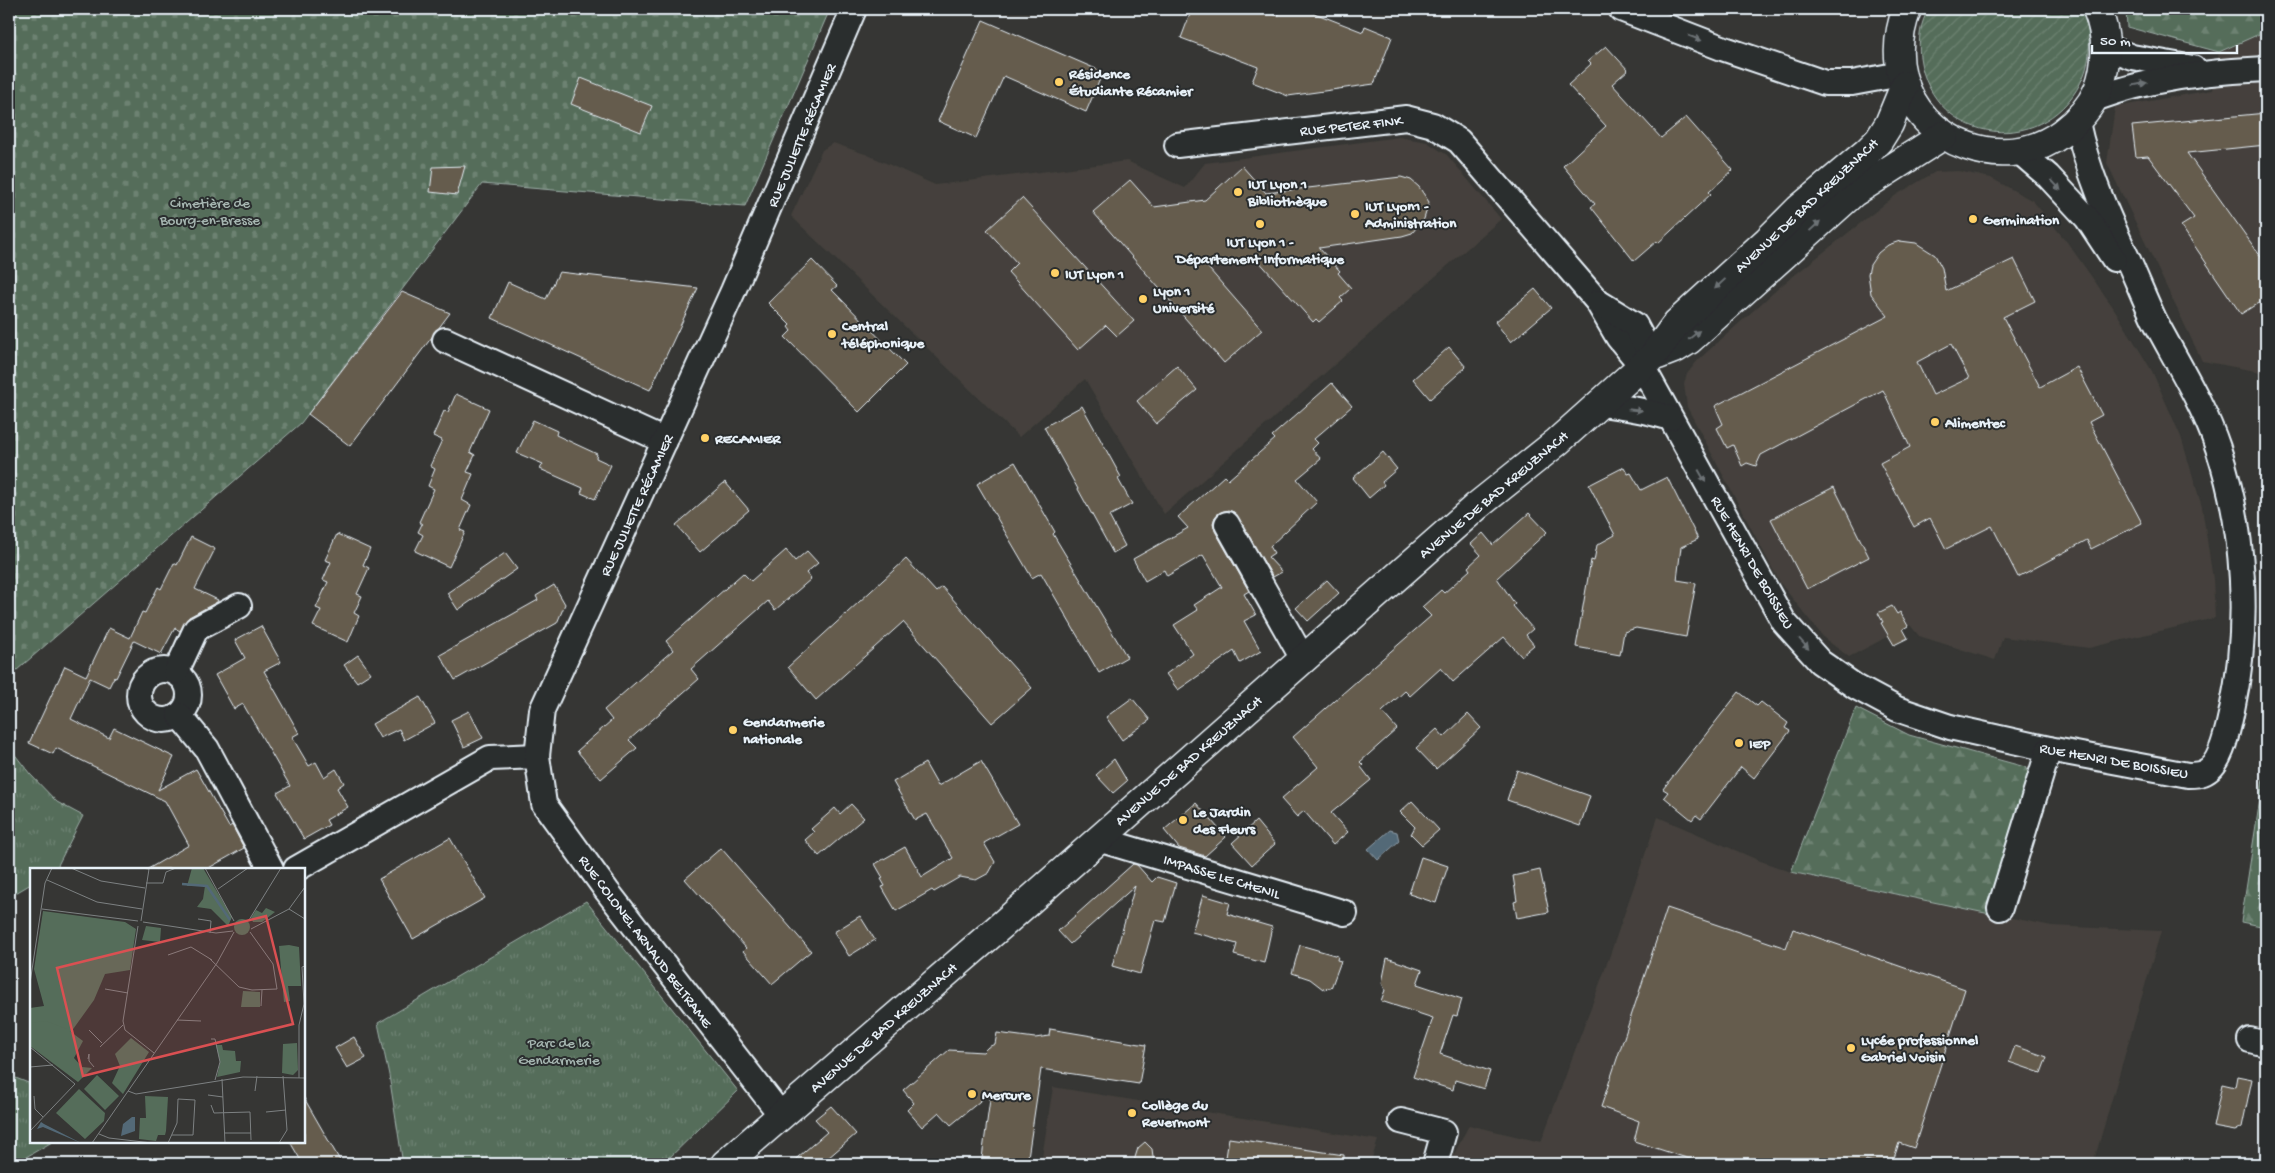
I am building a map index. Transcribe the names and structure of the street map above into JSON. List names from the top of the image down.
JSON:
{
  "streets": {
    "main road": ["AVENUE DE BAD KREUZNACH"],
    "street": [
      "RUE PETER FINK",
      "RUE JULIETTE RÉCAMIER",
      "RUE HENRI DE BOISSIEU",
      "IMPASSE LE CHENIL",
      "RUE COLONEL ARNAUD BELTRAME"
    ]
  },
  "crossings": [
    ["RUE PETER FINK", "AVENUE DE BAD KREUZNACH"],
    ["RUE PETER FINK", "RUE HENRI DE BOISSIEU"],
    ["RUE JULIETTE RÉCAMIER", "RUE COLONEL ARNAUD BELTRAME"],
    ["AVENUE DE BAD KREUZNACH", "RUE HENRI DE BOISSIEU"],
    ["AVENUE DE BAD KREUZNACH", "IMPASSE LE CHENIL"],
    ["AVENUE DE BAD KREUZNACH", "RUE COLONEL ARNAUD BELTRAME"]
  ],
  "one_way": ["RUE HENRI DE BOISSIEU"],
  "parks": ["Cimetière de Bourg-en-Bresse", "Parc de la Gendarmerie"],
  "places": [
    "Résidence Étudiante Récamier",
    "IUT Lyon 1 Bibliothèque",
    "IUT Lyon1 - Administration",
    "Germination",
    "IUT Lyon 1 - Département Informatique",
    "IUT Lyon 1",
    "Lyon 1 Université",
    "Central téléphonique",
    "Alimentec",
    "RECAMIER",
    "Gendarmerie nationale",
    "IEP",
    "Le Jardin des Fleurs",
    "Lycée professionnel Gabriel Voisin",
    "Mercure",
    "Collège du Revermont"
  ],
  "scale_bar": "50 m"
}
